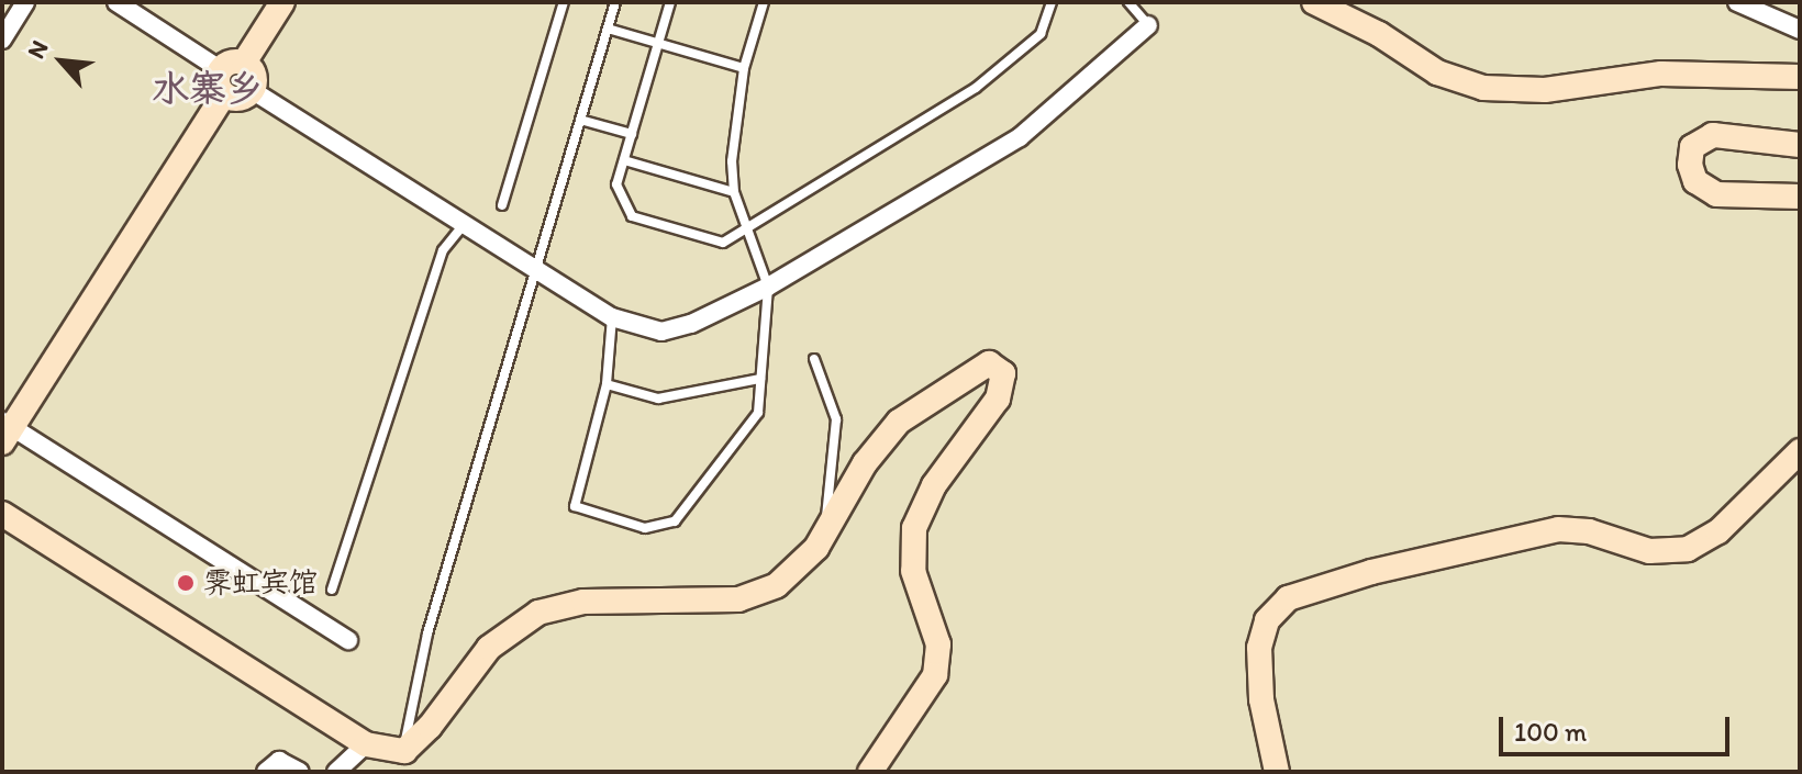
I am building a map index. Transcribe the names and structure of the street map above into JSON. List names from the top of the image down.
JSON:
{
  "districts": ["水寨乡"],
  "places": ["霁虹宾馆"],
  "scale_bar": "100 m",
  "north": "top left"
}
